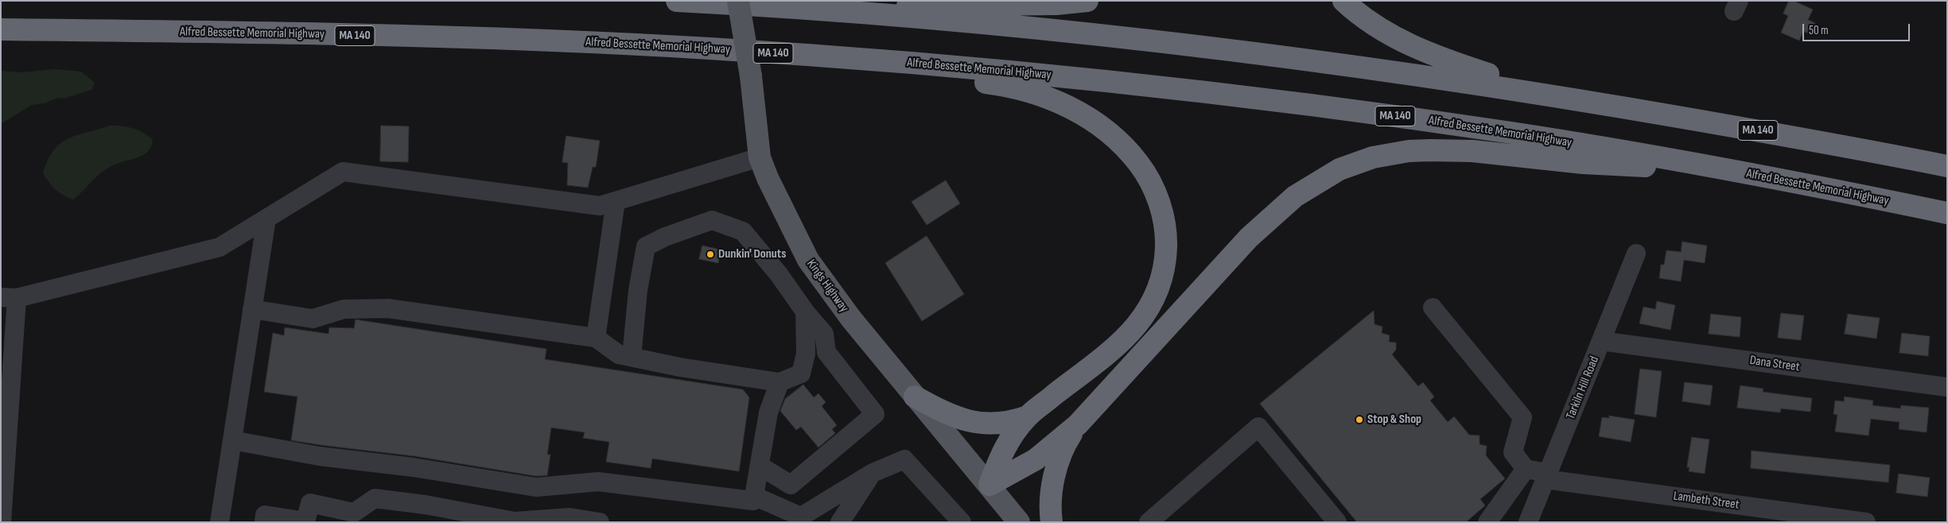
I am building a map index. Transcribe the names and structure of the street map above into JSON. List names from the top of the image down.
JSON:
{
  "streets": {
    "highway": ["Alfred Bessette Memorial Highway", "MA 140"],
    "main road": ["Kings Highway"],
    "street": ["Dana Street", "Tarkiln Hill Road", "Lambeth Street"]
  },
  "crossings": [
    ["Dana Street", "Tarkiln Hill Road"],
    ["Tarkiln Hill Road", "Lambeth Street"]
  ],
  "places": ["Dunkin' Donuts", "Stop & Shop"],
  "scale_bar": "50 m"
}
